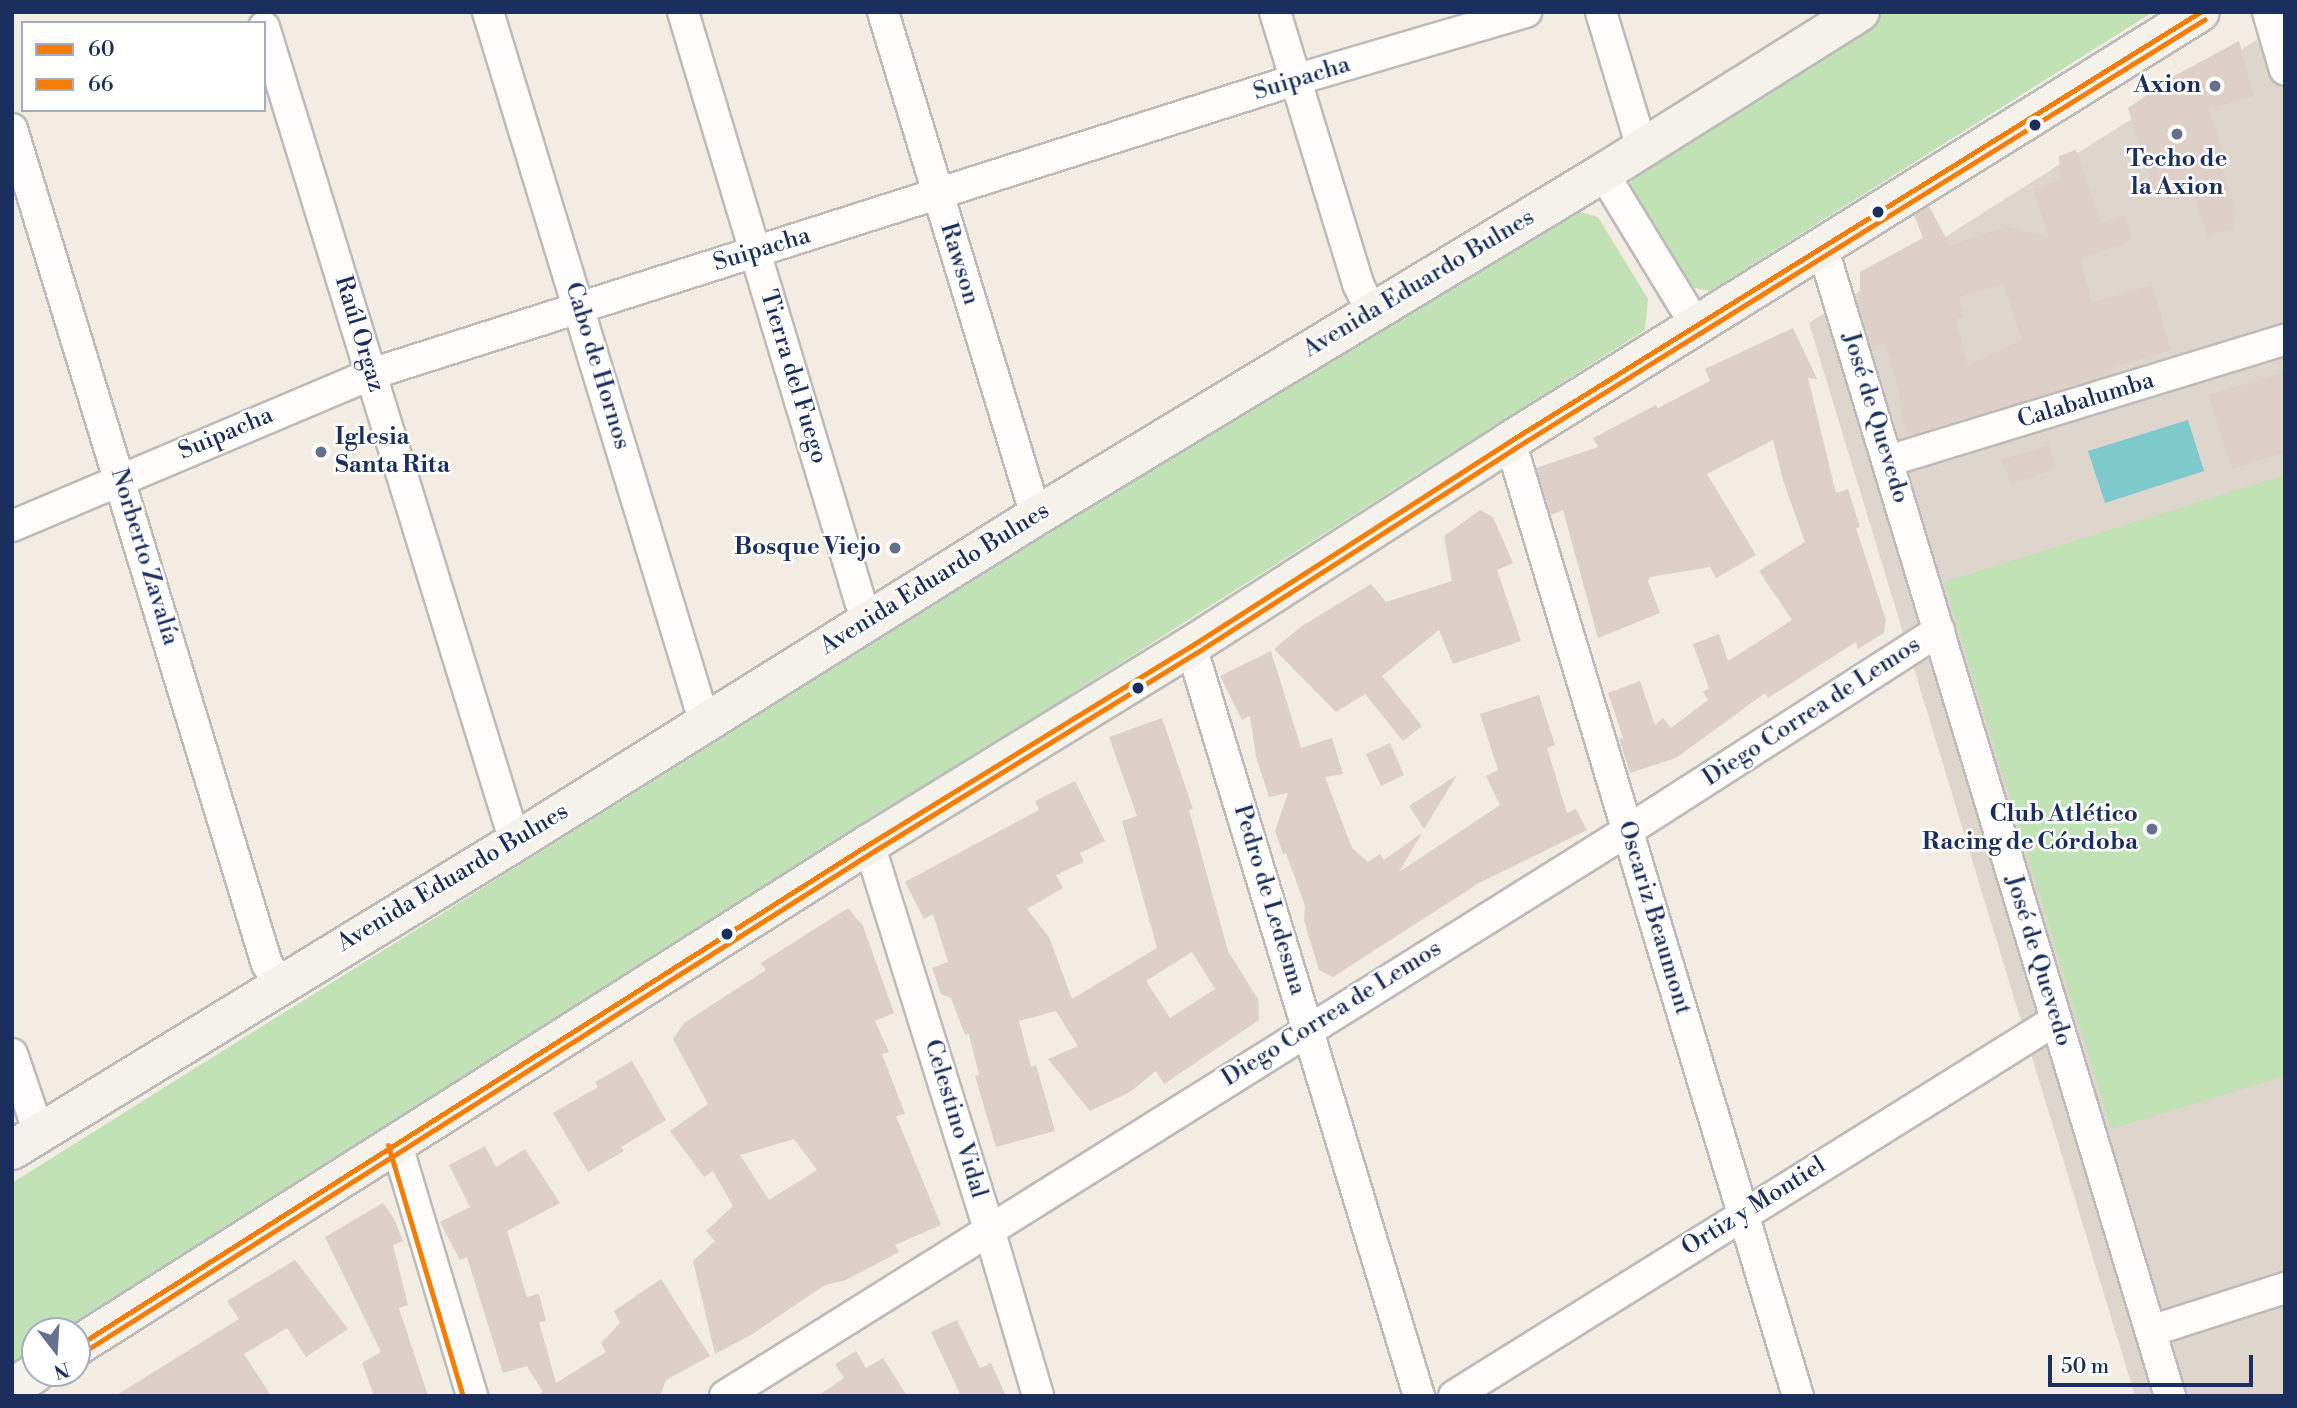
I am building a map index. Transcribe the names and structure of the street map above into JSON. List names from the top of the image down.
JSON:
{
  "streets": {
    "main road": ["Avenida Eduardo Bulnes"],
    "street": [
      "Suipacha",
      "Rawson",
      "Raúl Orgaz",
      "Cabo de Hornos",
      "Tierra del Fuego",
      "Calabalumba",
      "José de Quevedo",
      "Norberto Zavalía",
      "Diego Correa de Lemos",
      "Pedro de Ledesma",
      "Oscariz Beaumont",
      "Celestino Vidal",
      "Ortiz y Montiel"
    ]
  },
  "crossings": [
    ["Suipacha", "Rawson"],
    ["Suipacha", "Raúl Orgaz"],
    ["Suipacha", "Cabo de Hornos"],
    ["Suipacha", "Tierra del Fuego"],
    ["Suipacha", "Norberto Zavalía"],
    ["Rawson", "Avenida Eduardo Bulnes"],
    ["Avenida Eduardo Bulnes", "Raúl Orgaz"],
    ["Avenida Eduardo Bulnes", "Cabo de Hornos"],
    ["Avenida Eduardo Bulnes", "Tierra del Fuego"],
    ["Avenida Eduardo Bulnes", "Norberto Zavalía"],
    ["Calabalumba", "José de Quevedo"],
    ["José de Quevedo", "Diego Correa de Lemos"],
    ["José de Quevedo", "Ortiz y Montiel"],
    ["Diego Correa de Lemos", "Pedro de Ledesma"],
    ["Diego Correa de Lemos", "Oscariz Beaumont"],
    ["Diego Correa de Lemos", "Celestino Vidal"],
    ["Oscariz Beaumont", "Ortiz y Montiel"]
  ],
  "places": [
    "Axion",
    "Techo de la Axion",
    "Iglesia Santa Rita",
    "Bosque Viejo",
    "Club Atlético Racing de Córdoba"
  ],
  "lines": ["transit line 60", "transit line 66"],
  "legend": ["60", "66"],
  "scale_bar": "50 m",
  "north": "bottom"
}
